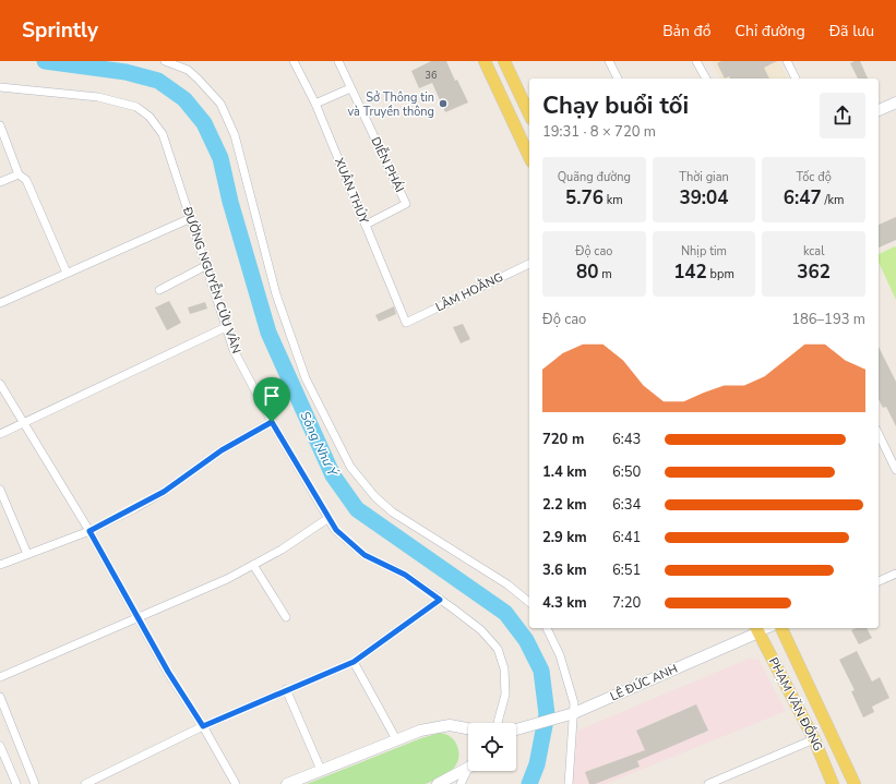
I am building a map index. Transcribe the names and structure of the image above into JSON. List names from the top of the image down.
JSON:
{
  "streets": {
    "main road": ["PHẠM VĂN ĐỒNG"],
    "street": [
      "DIỄN PHÁI",
      "XUÂN THỦY",
      "ĐƯỜNG NGUYỄN CỬU VÂN",
      "LÂM HOẰNG",
      "LÊ ĐỨC ANH"
    ]
  },
  "crossings": [
    ["DIỄN PHÁI", "XUÂN THỦY"],
    ["XUÂN THỦY", "LÂM HOẰNG"],
    ["LÊ ĐỨC ANH", "PHẠM VĂN ĐỒNG"]
  ],
  "water": ["Sông Như Ý"],
  "places": ["Sở Thông tin và Truyền thông"],
  "house_numbers": ["36"],
  "page": {
    "header": "Sprintly",
    "nav": ["Bản đồ", "Chỉ đường", "Đã lưu"],
    "heading": ["Chạy buổi tối", "19:31 · 8 × 720 m"],
    "stats": [
      ["Quãng đường", "5.76 km"],
      ["Thời gian", "39:04"],
      ["Tốc độ", "6:47 /km"],
      ["Độ cao", "80 m"],
      ["Nhịp tim", "142 bpm"],
      ["kcal", "362"]
    ],
    "chart": ["Độ cao", "186–193 m"],
    "list": [
      {
        "name": "720 m",
        "note": "6:43"
      },
      {
        "name": "1.4 km",
        "note": "6:50"
      },
      {
        "name": "2.2 km",
        "note": "6:34"
      },
      {
        "name": "2.9 km",
        "note": "6:41"
      },
      {
        "name": "3.6 km",
        "note": "6:51"
      },
      {
        "name": "4.3 km",
        "note": "7:20"
      }
    ]
  }
}
